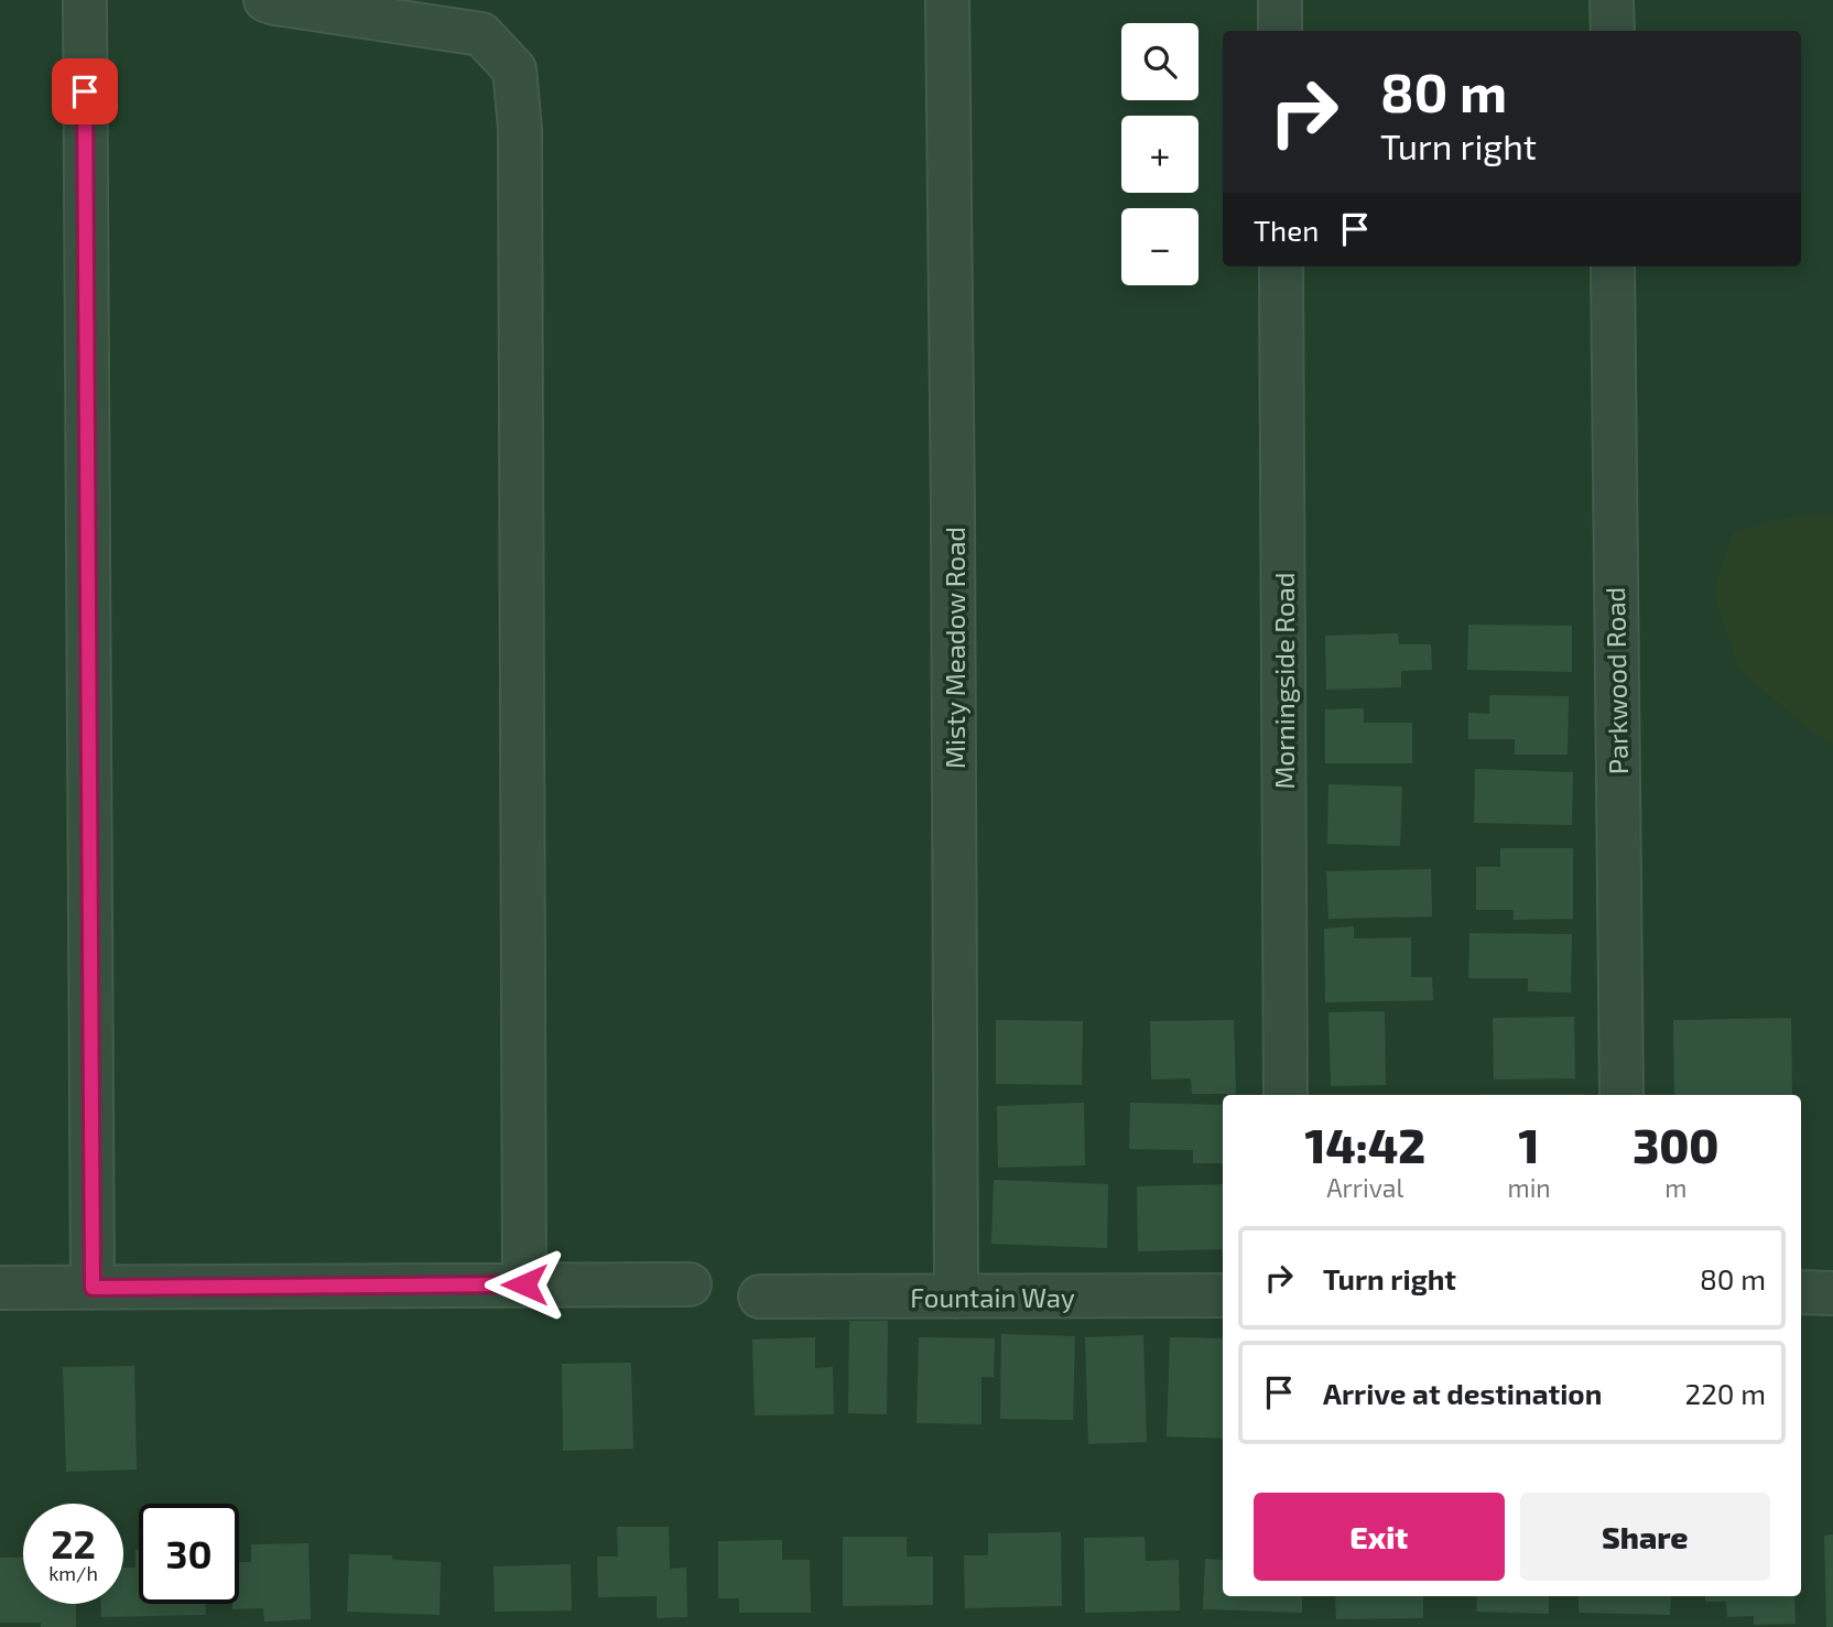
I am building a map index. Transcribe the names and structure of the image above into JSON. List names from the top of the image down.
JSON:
{
  "streets": {
    "street": [
      "Misty Meadow Road",
      "Morningside Road",
      "Parkwood Road",
      "Fountain Way"
    ]
  },
  "crossings": [
    ["Misty Meadow Road", "Fountain Way"]
  ],
  "page": {
    "map_buttons": ["+", "−"],
    "turn": ["80 m", "Turn right"],
    "then": "Then",
    "eta": [
      "14:42",
      "Arrival",
      "1",
      "min",
      "300",
      "m"
    ],
    "list": [
      {
        "name": "Turn right",
        "value": "80 m"
      },
      {
        "name": "Arrive at destination",
        "value": "220 m"
      }
    ],
    "buttons": ["Exit", "Share"],
    "speed": "22 km/h",
    "limit": "30"
  }
}
